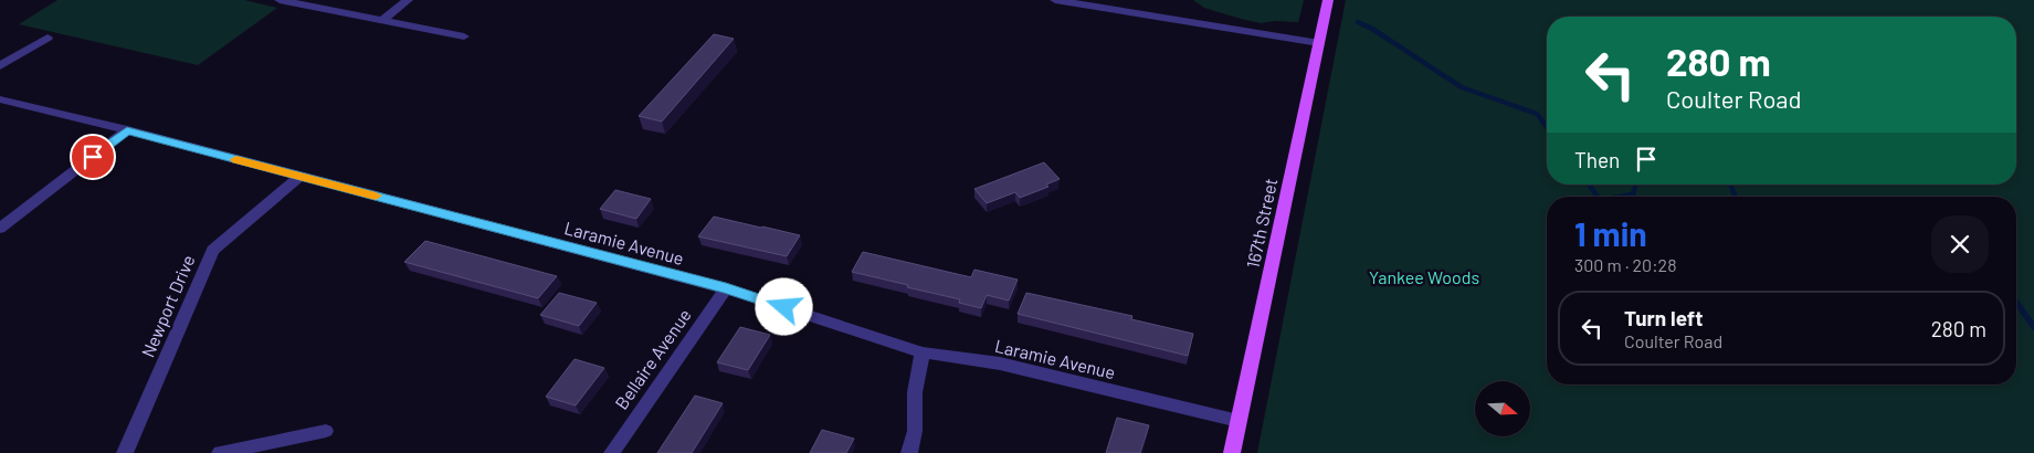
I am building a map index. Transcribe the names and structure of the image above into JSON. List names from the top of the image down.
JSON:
{
  "streets": {
    "main road": ["167th Street"],
    "street": ["Laramie Avenue", "Newport Drive", "Bellaire Avenue"]
  },
  "crossings": [
    ["167th Street", "Laramie Avenue"],
    ["Laramie Avenue", "Newport Drive"],
    ["Laramie Avenue", "Bellaire Avenue"]
  ],
  "parks": ["Yankee Woods"],
  "north": "right",
  "page": {
    "turn": ["280 m", "Coulter Road"],
    "then": "Then",
    "heading": ["1 min", "300 m · 20:28"],
    "list": [
      {
        "name": "Turn left",
        "note": "Coulter Road",
        "value": "280 m"
      }
    ]
  }
}
